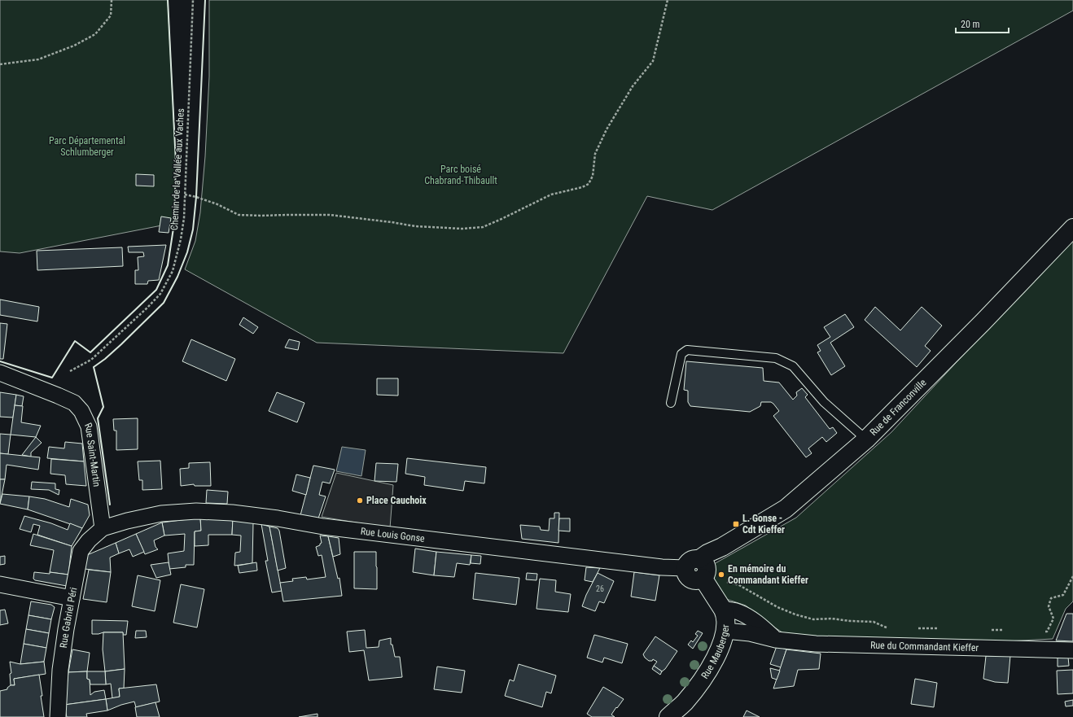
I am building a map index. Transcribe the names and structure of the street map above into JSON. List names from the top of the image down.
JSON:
{
  "streets": {
    "street": [
      "Rue de Franconville",
      "Rue Saint-Martin",
      "Rue Louis Gonse",
      "Rue Gabriel Péri",
      "Rue du Commandant Kieffer",
      "Rue Mauberger"
    ],
    "path": ["Chemin de la Vallée aux Vaches"]
  },
  "crossings": [
    ["Rue de Franconville", "Rue Louis Gonse"],
    ["Rue de Franconville", "Rue Mauberger"],
    ["Rue Saint-Martin", "Rue Louis Gonse"],
    ["Rue Saint-Martin", "Rue Gabriel Péri"],
    ["Rue Louis Gonse", "Rue Gabriel Péri"],
    ["Rue Louis Gonse", "Rue Mauberger"],
    ["Rue du Commandant Kieffer", "Rue Mauberger"]
  ],
  "parks": ["Parc Départemental Schlumberger", "Parc boisé Chabrand-Thibaullt"],
  "places": {
    "other": ["Place Cauchoix", "En mémoire du Commandant Kieffer"],
    "transit": ["L. Gonse - Cdt Kieffer"]
  },
  "house_numbers": ["26"],
  "scale_bar": "20 m"
}
